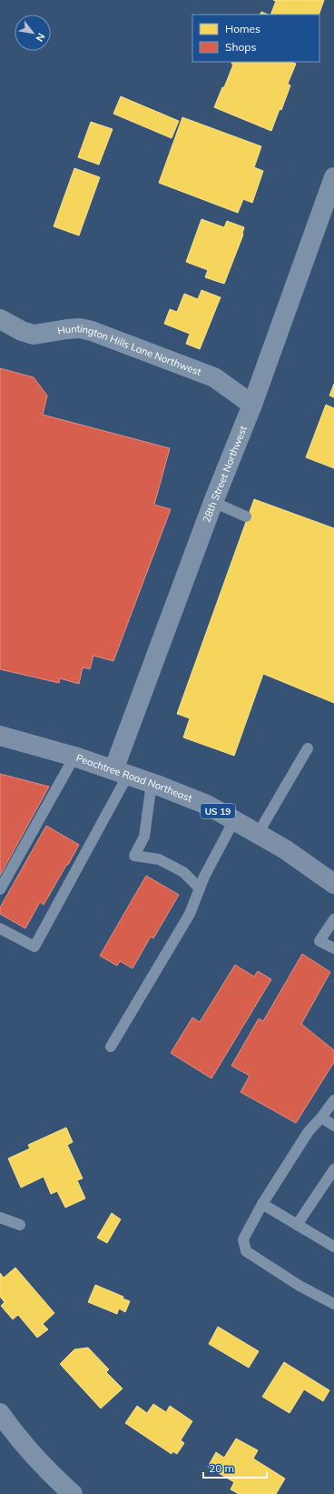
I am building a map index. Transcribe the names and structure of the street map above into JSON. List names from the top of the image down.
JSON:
{
  "streets": {
    "highway": ["Peachtree Road Northeast", "US 19"],
    "street": ["Huntington Hills Lane Northwest", "28th Street Northwest"]
  },
  "crossings": [
    ["Huntington Hills Lane Northwest", "28th Street Northwest"],
    ["28th Street Northwest", "Peachtree Road Northeast"]
  ],
  "legend": ["Homes", "Shops"],
  "scale_bar": "20 m",
  "north": "bottom right"
}
